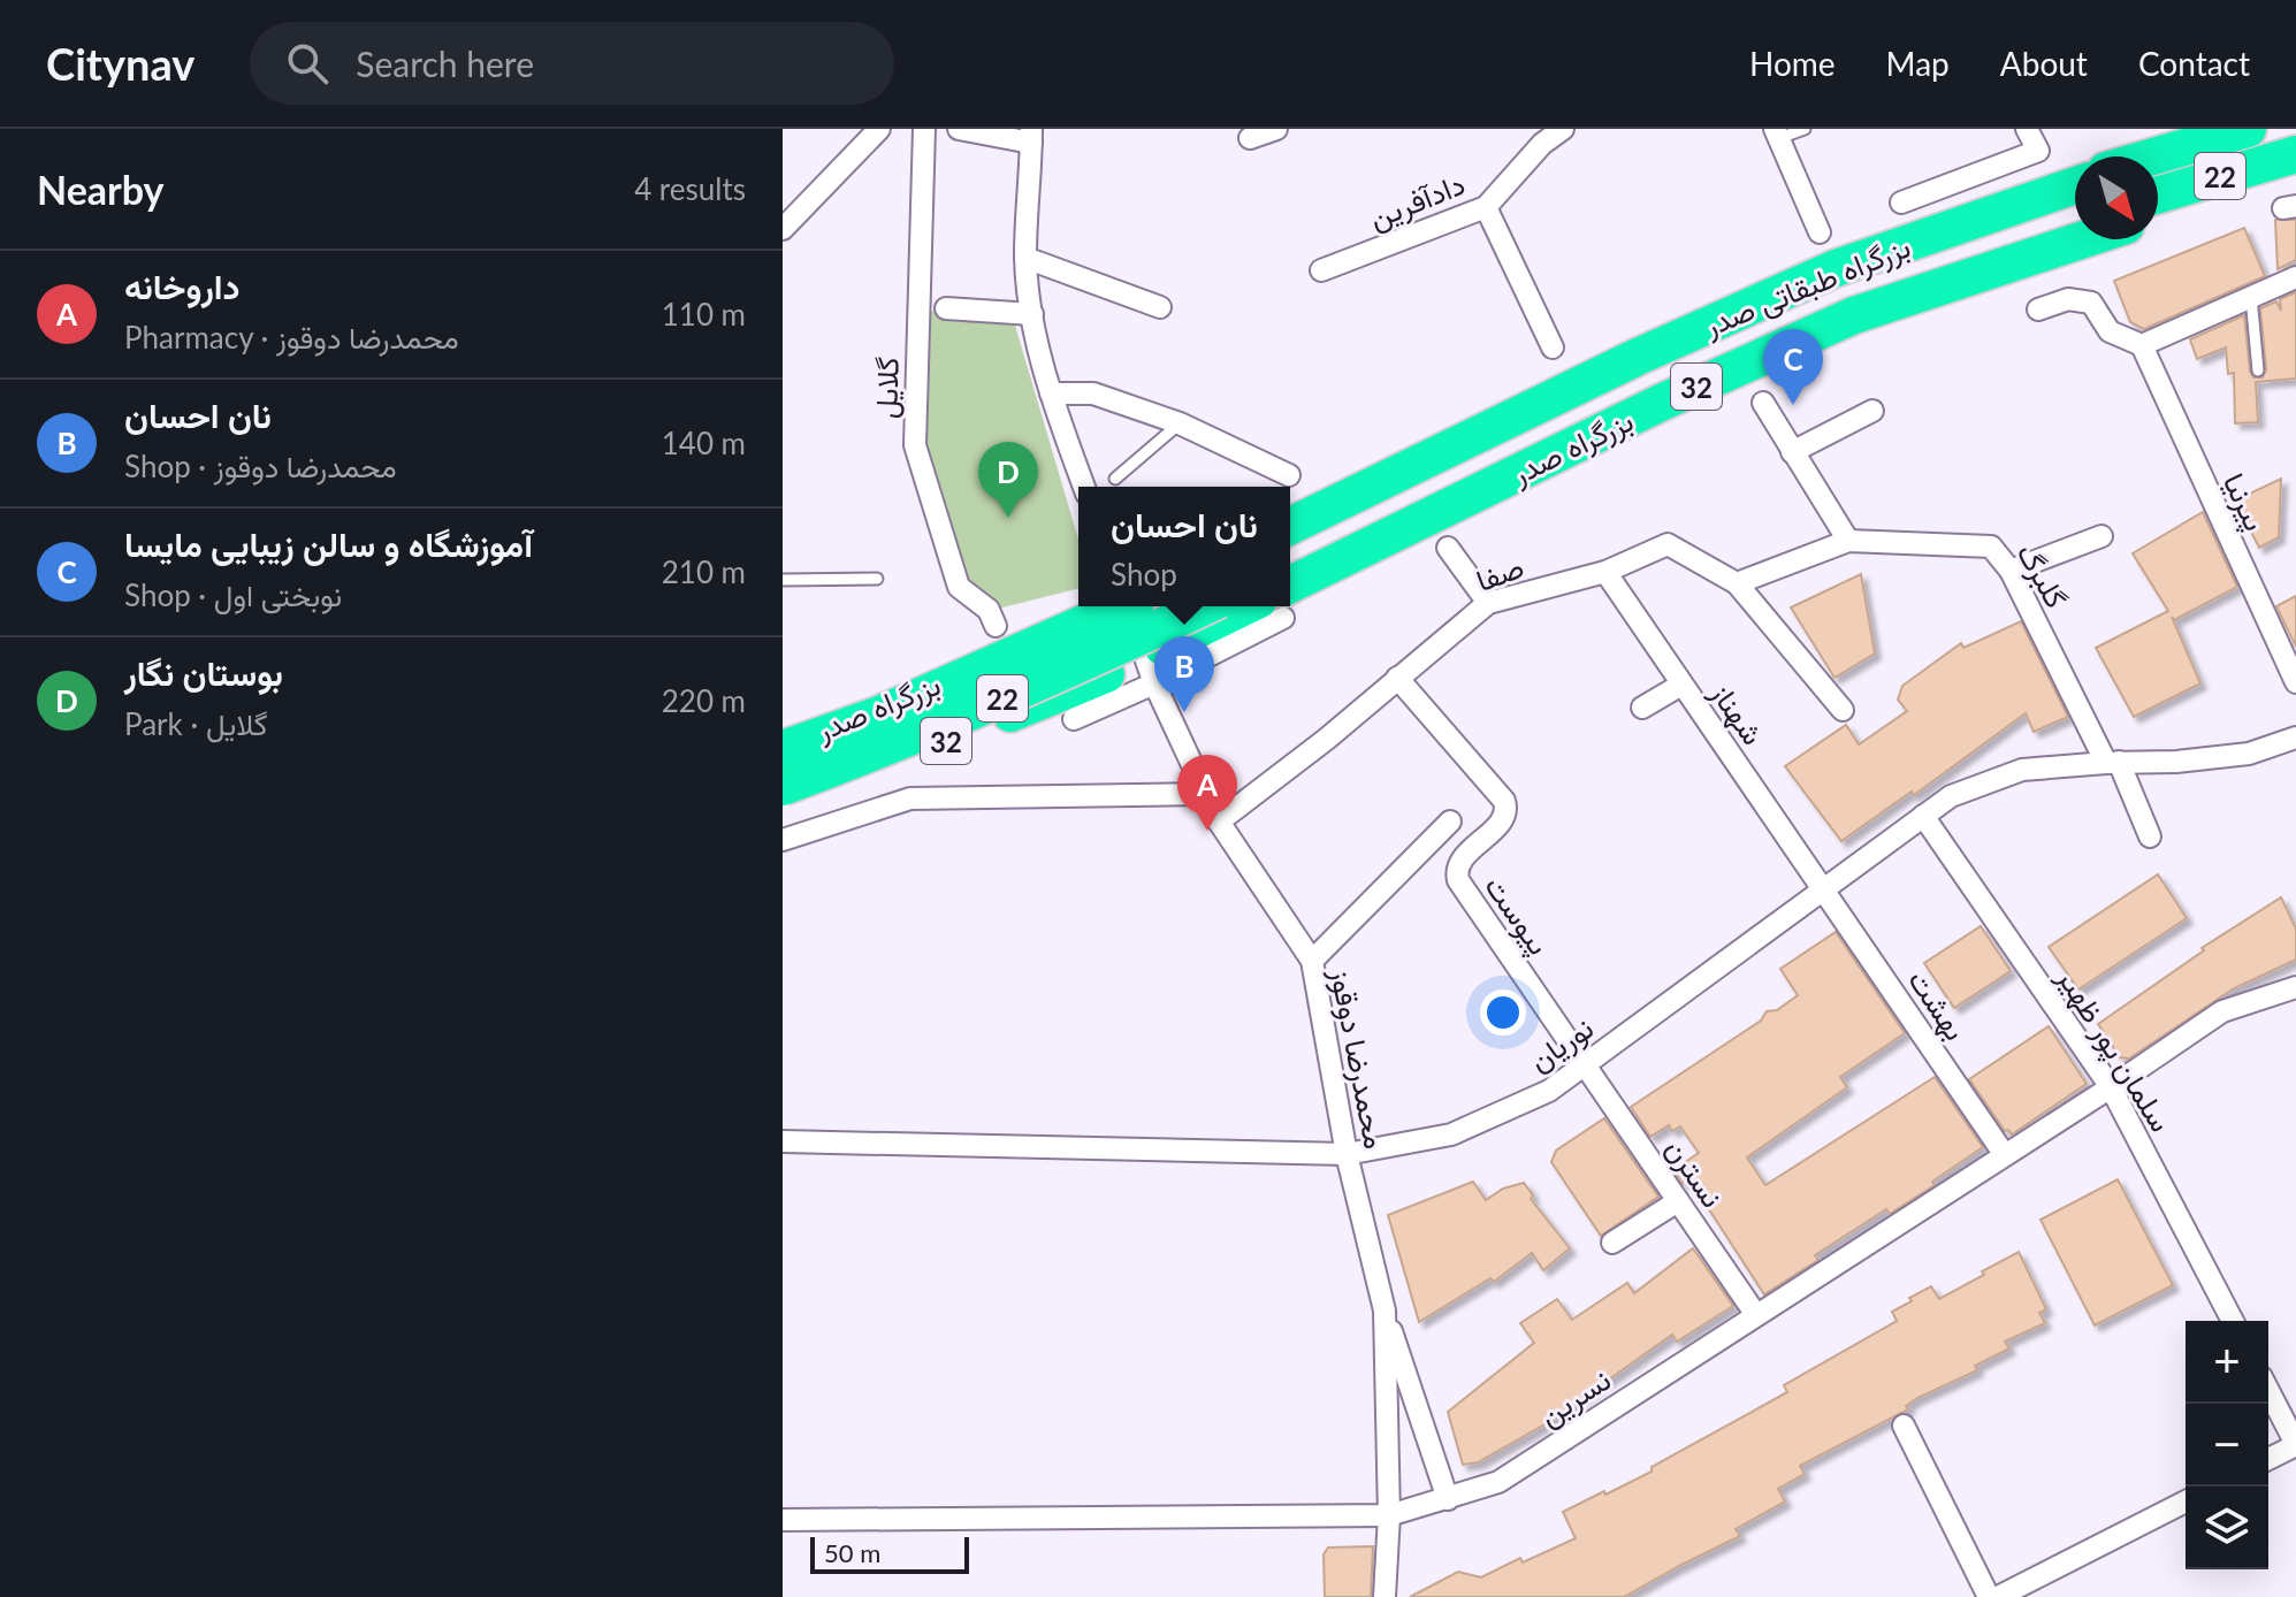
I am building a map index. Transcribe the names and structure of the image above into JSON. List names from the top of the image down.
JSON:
{
  "streets": {
    "highway": [
      "22",
      "بزرگراه طبقاتی صدر",
      "32",
      "بزرگراه صدر"
    ],
    "street": [
      "دادآفرین",
      "گلایل",
      "پیرنیا",
      "صفا",
      "گلبرگ",
      "شهناز",
      "پیوست",
      "بهشت",
      "نوریان",
      "سلمان پور ظهیر",
      "محمدرضا دوقوز",
      "نسترن",
      "نسرین"
    ]
  },
  "crossings": [
    ["22", "بزرگراه صدر"],
    ["صفا", "شهناز"],
    ["صفا", "پیوست"],
    ["صفا", "محمدرضا دوقوز"],
    ["گلبرگ", "نوریان"],
    ["شهناز", "بهشت"],
    ["شهناز", "نوریان"],
    ["پیوست", "نوریان"],
    ["پیوست", "نسترن"],
    ["بهشت", "نوریان"],
    ["بهشت", "نسرین"],
    ["نوریان", "سلمان پور ظهیر"],
    ["نوریان", "محمدرضا دوقوز"],
    ["نوریان", "نسترن"],
    ["سلمان پور ظهیر", "نسرین"],
    ["محمدرضا دوقوز", "نسرین"],
    ["نسترن", "نسرین"]
  ],
  "scale_bar": "50 m",
  "north": "bottom right",
  "page": {
    "header": "Citynav",
    "search": "Search here",
    "nav": [
      "Home",
      "Map",
      "About",
      "Contact"
    ],
    "heading": ["Nearby", "4 results"],
    "list": [
      {
        "mark": "A",
        "name": "داروخانه",
        "note": "Pharmacy · محمدرضا دوقوز",
        "value": "110 m"
      },
      {
        "mark": "B",
        "name": "نان احسان",
        "note": "Shop · محمدرضا دوقوز",
        "value": "140 m"
      },
      {
        "mark": "C",
        "name": "آموزشگاه و سالن زیبایی مایسا",
        "note": "Shop · نوبختی اول",
        "value": "210 m"
      },
      {
        "mark": "D",
        "name": "بوستان نگار",
        "note": "Park · گلایل",
        "value": "220 m"
      }
    ],
    "pins": [
      "C",
      "D",
      "B",
      "A"
    ],
    "popup": ["نان احسان", "Shop"],
    "map_buttons": ["+", "−"],
    "scale": "50 m"
  }
}
